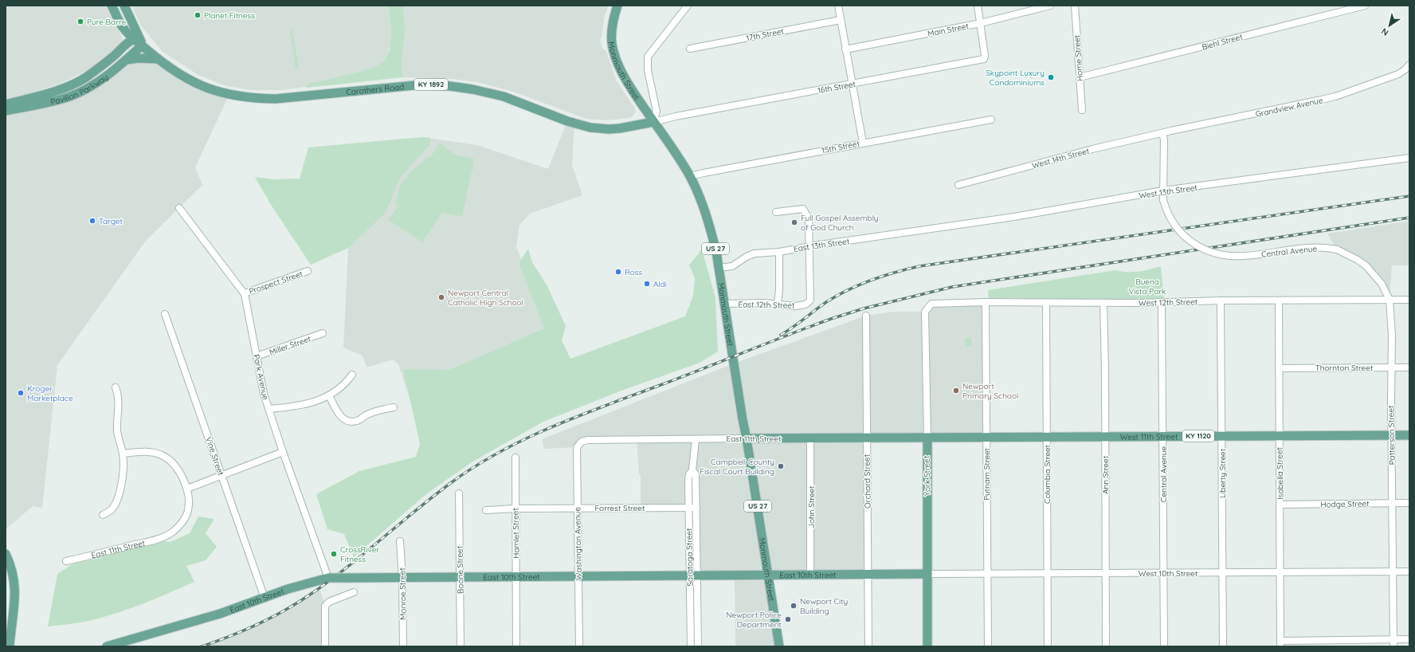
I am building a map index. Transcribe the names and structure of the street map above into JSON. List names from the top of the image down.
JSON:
{
  "streets": {
    "main road": [
      "Monmouth Street",
      "KY 1892",
      "Pavilion Parkway",
      "Carothers Road",
      "US 27",
      "West 11th Street",
      "KY 1120",
      "East 11th Street",
      "York Street",
      "East 10th Street"
    ],
    "street": [
      "Main Street",
      "17th Street",
      "Biehl Street",
      "Home Street",
      "16th Street",
      "Grandview Avenue",
      "15th Street",
      "West 14th Street",
      "West 13th Street",
      "East 13th Street",
      "Central Avenue",
      "Prospect Street",
      "West 12th Street",
      "East 12th Street",
      "Miller Street",
      "Thornton Street",
      "Park Avenue",
      "Patterson Street",
      "Vine Street",
      "Liberty Street",
      "Isabella Street",
      "Putnam Street",
      "Columbia Street",
      "Ann Street",
      "Orchard Street",
      "Hodge Street",
      "John Street",
      "Forrest Street",
      "Hamlet Street",
      "Washington Avenue",
      "Saratoga Street",
      "Boone Street",
      "West 10th Street",
      "Monroe Street"
    ]
  },
  "crossings": [
    ["Main Street", "16th Street"],
    ["Biehl Street", "Home Street"],
    ["Monmouth Street", "16th Street"],
    ["Monmouth Street", "Carothers Road"],
    ["Monmouth Street", "15th Street"],
    ["Monmouth Street", "East 13th Street"],
    ["Monmouth Street", "East 12th Street"],
    ["Monmouth Street", "East 11th Street"],
    ["Monmouth Street", "East 10th Street"],
    ["KY 1892", "Pavilion Parkway"],
    ["KY 1892", "Carothers Road"],
    ["16th Street", "Carothers Road"],
    ["Pavilion Parkway", "Carothers Road"],
    ["Grandview Avenue", "West 14th Street"],
    ["Grandview Avenue", "Central Avenue"],
    ["West 14th Street", "Central Avenue"],
    ["West 13th Street", "East 13th Street"],
    ["West 13th Street", "Central Avenue"],
    ["East 13th Street", "East 12th Street"],
    ["Central Avenue", "West 12th Street"],
    ["Central Avenue", "Patterson Street"],
    ["Central Avenue", "West 11th Street"],
    ["Central Avenue", "West 10th Street"],
    ["Prospect Street", "Park Avenue"],
    ["West 12th Street", "Patterson Street"],
    ["West 12th Street", "Liberty Street"],
    ["West 12th Street", "Isabella Street"],
    ["West 12th Street", "Putnam Street"],
    ["West 12th Street", "Columbia Street"],
    ["West 12th Street", "Ann Street"],
    ["West 12th Street", "York Street"],
    ["Miller Street", "Park Avenue"],
    ["Thornton Street", "Patterson Street"],
    ["Thornton Street", "Isabella Street"],
    ["Park Avenue", "East 10th Street"],
    ["Patterson Street", "West 11th Street"],
    ["Patterson Street", "Hodge Street"],
    ["Patterson Street", "West 10th Street"],
    ["West 11th Street", "East 11th Street"],
    ["West 11th Street", "Liberty Street"],
    ["West 11th Street", "Isabella Street"],
    ["West 11th Street", "Putnam Street"],
    ["West 11th Street", "Columbia Street"],
    ["West 11th Street", "Ann Street"],
    ["West 11th Street", "York Street"],
    ["East 11th Street", "York Street"],
    ["East 11th Street", "Orchard Street"],
    ["East 11th Street", "John Street"],
    ["East 11th Street", "Washington Avenue"],
    ["East 11th Street", "Saratoga Street"],
    ["Vine Street", "East 10th Street"],
    ["Liberty Street", "West 10th Street"],
    ["Isabella Street", "Hodge Street"],
    ["Isabella Street", "West 10th Street"],
    ["Putnam Street", "West 10th Street"],
    ["Columbia Street", "West 10th Street"],
    ["Ann Street", "West 10th Street"],
    ["York Street", "West 10th Street"],
    ["York Street", "East 10th Street"],
    ["Orchard Street", "East 10th Street"],
    ["John Street", "East 10th Street"],
    ["Forrest Street", "Hamlet Street"],
    ["Forrest Street", "Washington Avenue"],
    ["Forrest Street", "Saratoga Street"],
    ["Hamlet Street", "East 10th Street"],
    ["Washington Avenue", "East 10th Street"],
    ["Saratoga Street", "East 10th Street"],
    ["Boone Street", "East 10th Street"],
    ["West 10th Street", "East 10th Street"],
    ["East 10th Street", "Monroe Street"]
  ],
  "parks": ["Buena Vista Park"],
  "places": [
    "Planet Fitness",
    "Pure Barre",
    "Skypoint Luxury Condominiums",
    "Target",
    "Full Gospel Assembly of God Church",
    "Ross",
    "Aldi",
    "Newport Central Catholic High School",
    "Newport Primary School",
    "Kroger Marketplace",
    "Campbell County Fiscal Court Building",
    "CrossRiver Fitness",
    "Newport City Building",
    "Newport Police Department"
  ],
  "north": "bottom left"
}
